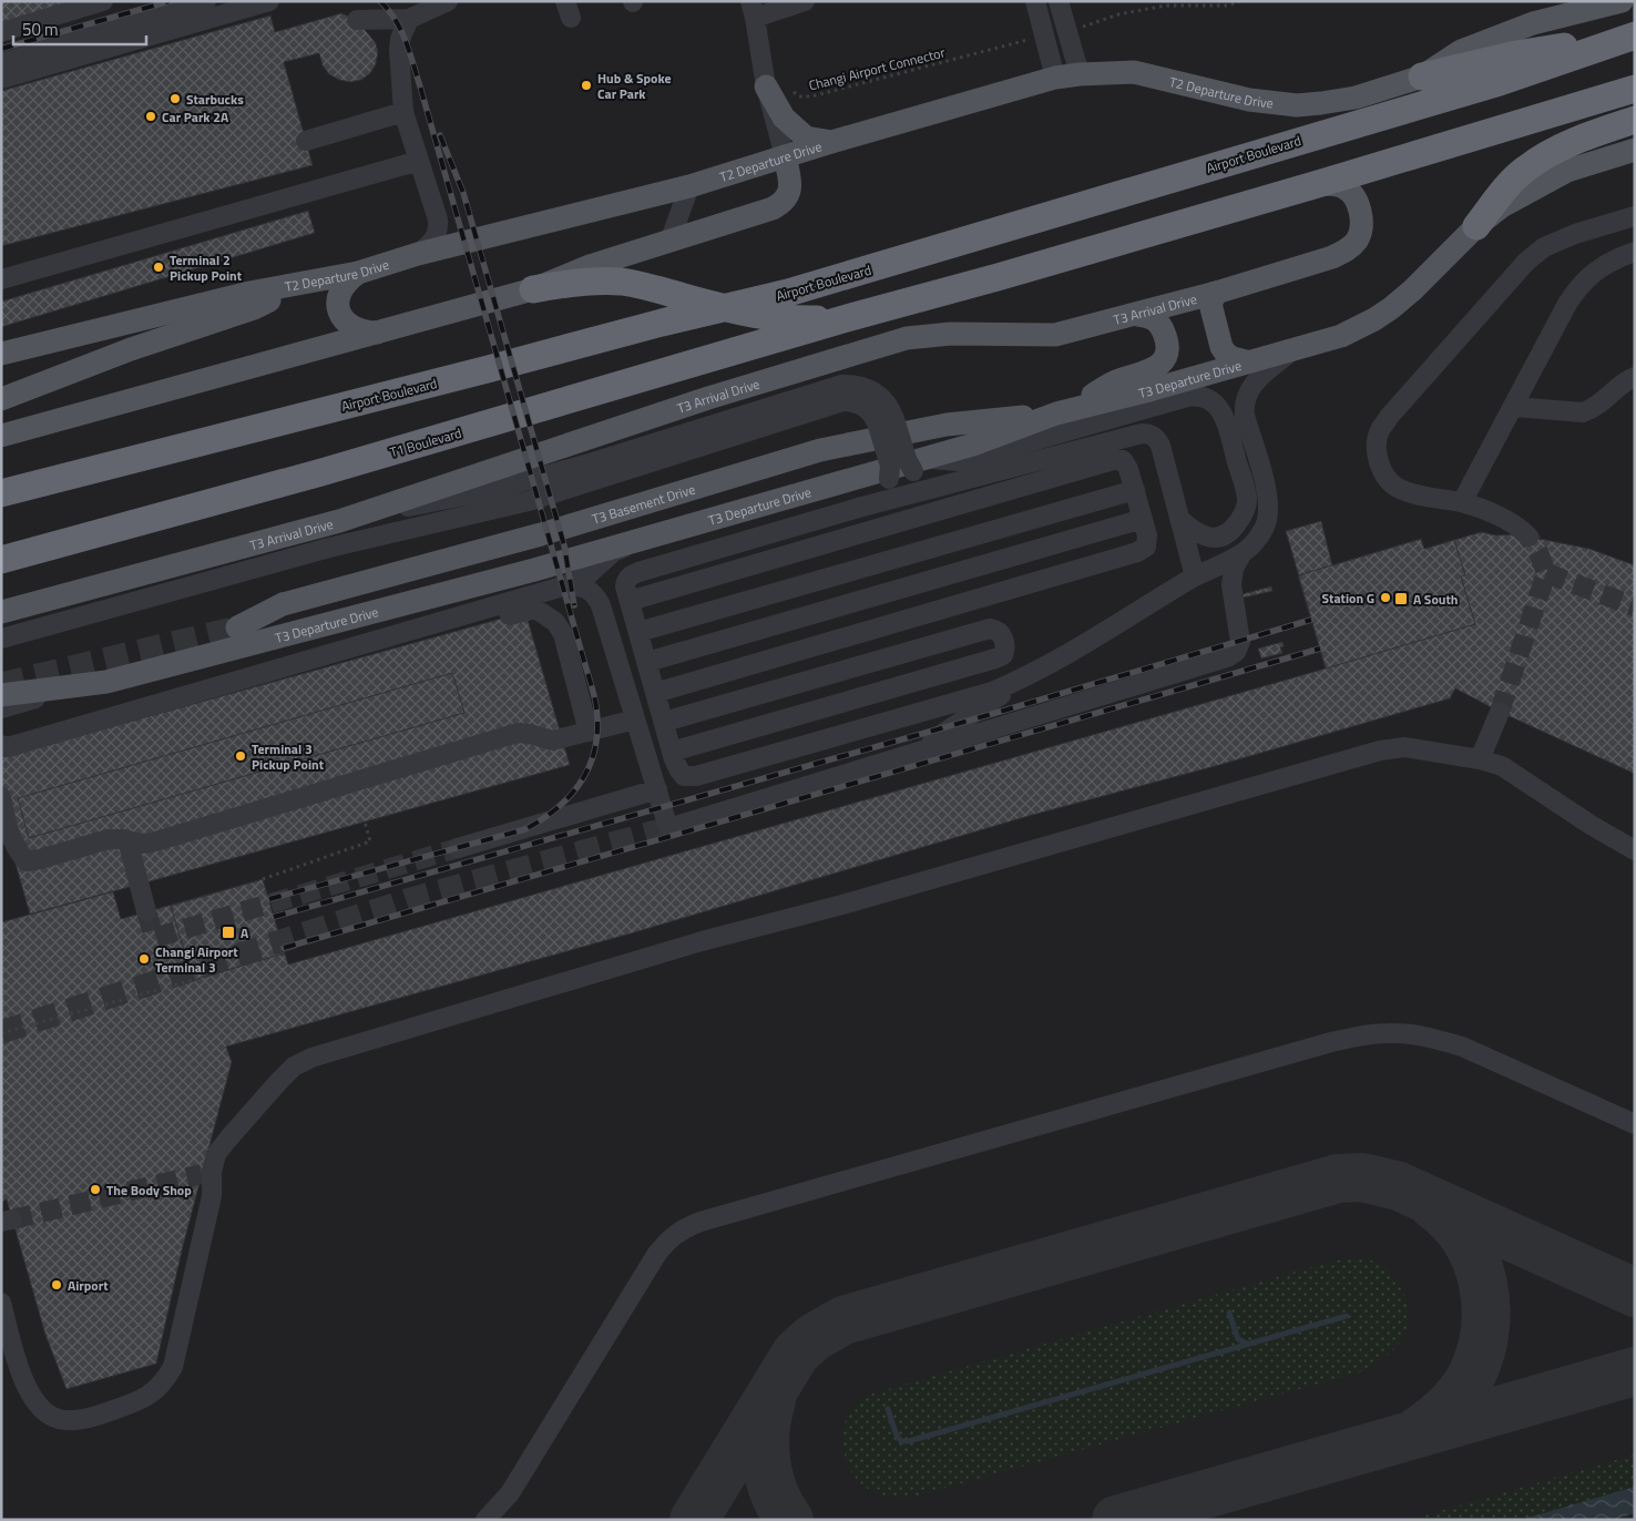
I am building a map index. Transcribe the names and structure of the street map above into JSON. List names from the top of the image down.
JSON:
{
  "streets": {
    "highway": ["Airport Boulevard", "T1 Boulevard"],
    "main road": [
      "T2 Departure Drive",
      "T3 Arrival Drive",
      "T3 Departure Drive",
      "T3 Basement Drive"
    ],
    "path": ["Changi Airport Connector"]
  },
  "crossings": [
    ["T3 Departure Drive", "T3 Basement Drive"]
  ],
  "places": {
    "other": [
      "Hub & Spoke Car Park",
      "Starbucks",
      "Car Park 2A",
      "Terminal 2 Pickup Point",
      "Station G",
      "Terminal 3 Pickup Point",
      "Changi Airport Terminal 3",
      "The Body Shop",
      "Airport"
    ],
    "transit": ["A South", "A"]
  },
  "scale_bar": "50 m"
}
